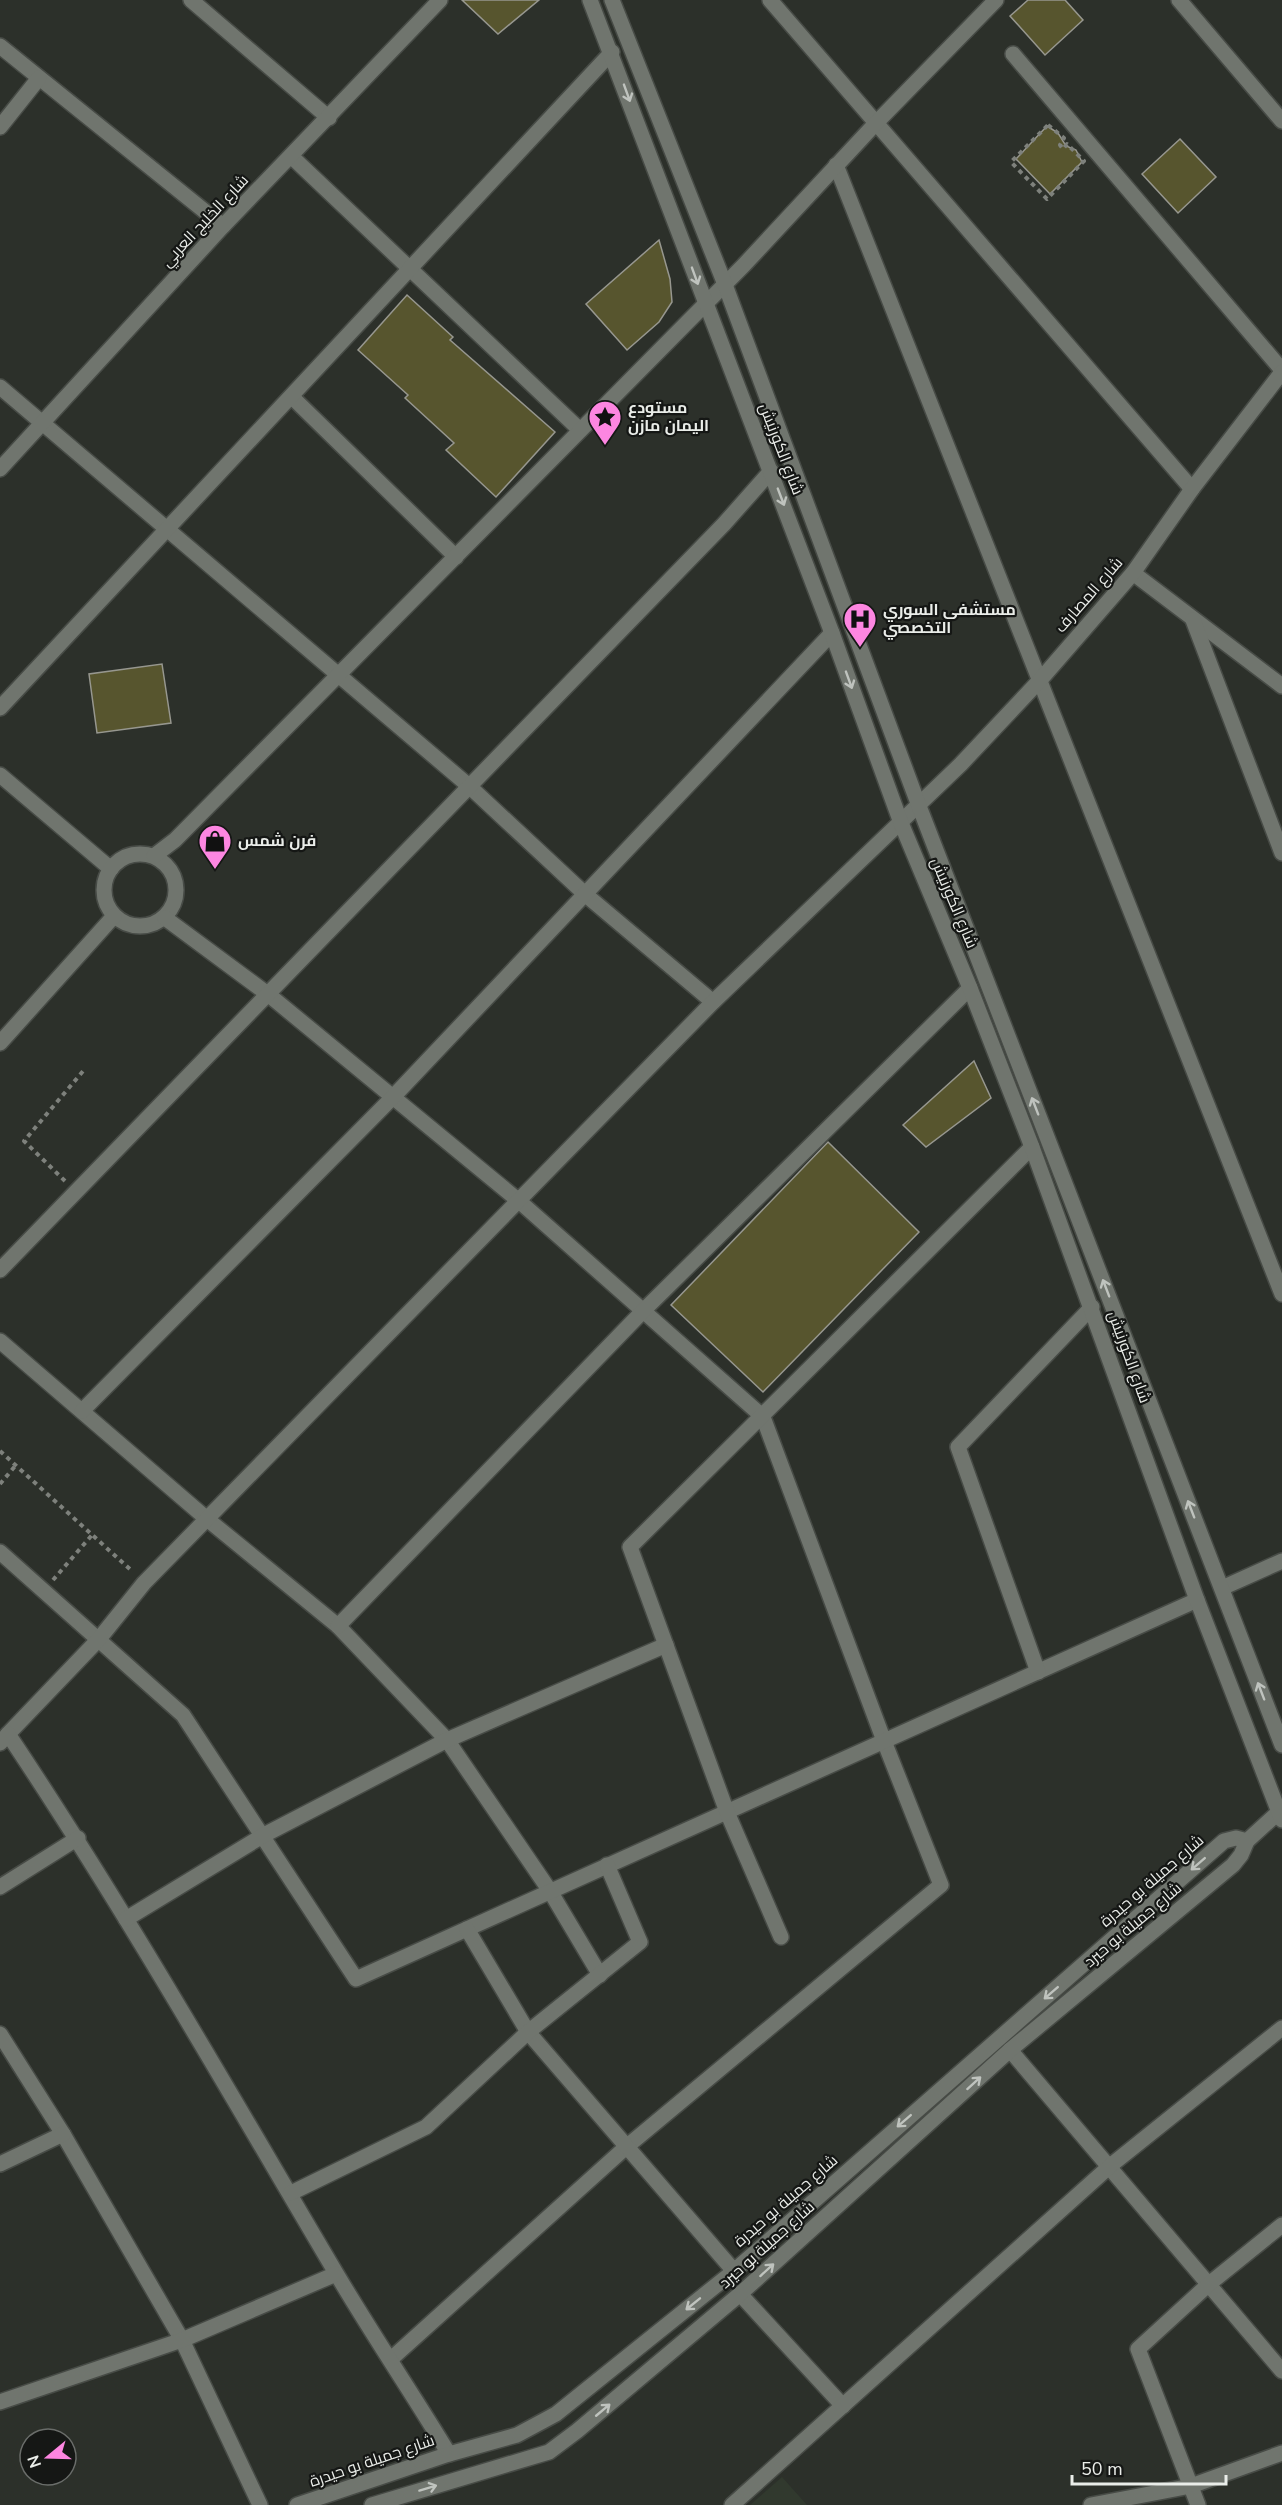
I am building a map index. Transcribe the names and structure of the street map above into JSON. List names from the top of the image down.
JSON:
{
  "streets": {
    "street": [
      "شارع الخليج العربي",
      "شارع الكورنيش",
      "شارع المصارف",
      "شارع جميلة بو حيدرة",
      "شارع جميلة بو حيرد"
    ]
  },
  "crossings": [
    ["شارع الكورنيش", "شارع المصارف"],
    ["شارع الكورنيش", "شارع جميلة بو حيرد"],
    ["شارع جميلة بو حيدرة", "شارع جميلة بو حيرد"]
  ],
  "one_way": ["شارع جميلة بو حيدرة", "شارع جميلة بو حيرد"],
  "places": {
    "place": ["مستودع اليمان مازن"],
    "hospital": ["مستشفى السوري التخصصي"],
    "shop": ["فرن شمس"]
  },
  "scale_bar": "50 m",
  "north": "left"
}
